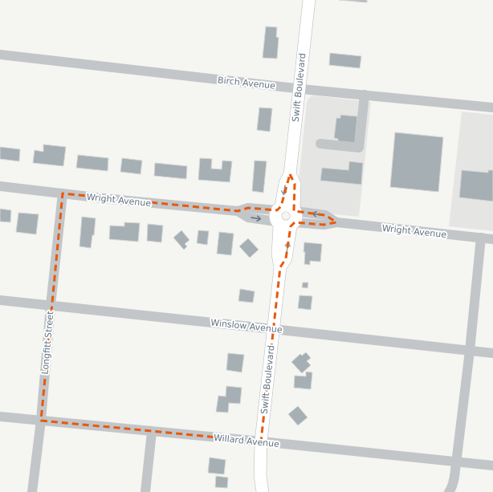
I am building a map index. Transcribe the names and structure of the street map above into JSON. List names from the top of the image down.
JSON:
{
  "streets": {
    "main road": ["Swift Boulevard"],
    "street": [
      "Birch Avenue",
      "Wright Avenue",
      "Winslow Avenue",
      "Longfitt Street",
      "Willard Avenue"
    ]
  },
  "crossings": [
    ["Birch Avenue", "Swift Boulevard"],
    ["Swift Boulevard", "Wright Avenue"],
    ["Swift Boulevard", "Winslow Avenue"],
    ["Swift Boulevard", "Willard Avenue"],
    ["Wright Avenue", "Longfitt Street"],
    ["Winslow Avenue", "Longfitt Street"],
    ["Longfitt Street", "Willard Avenue"]
  ]
}
